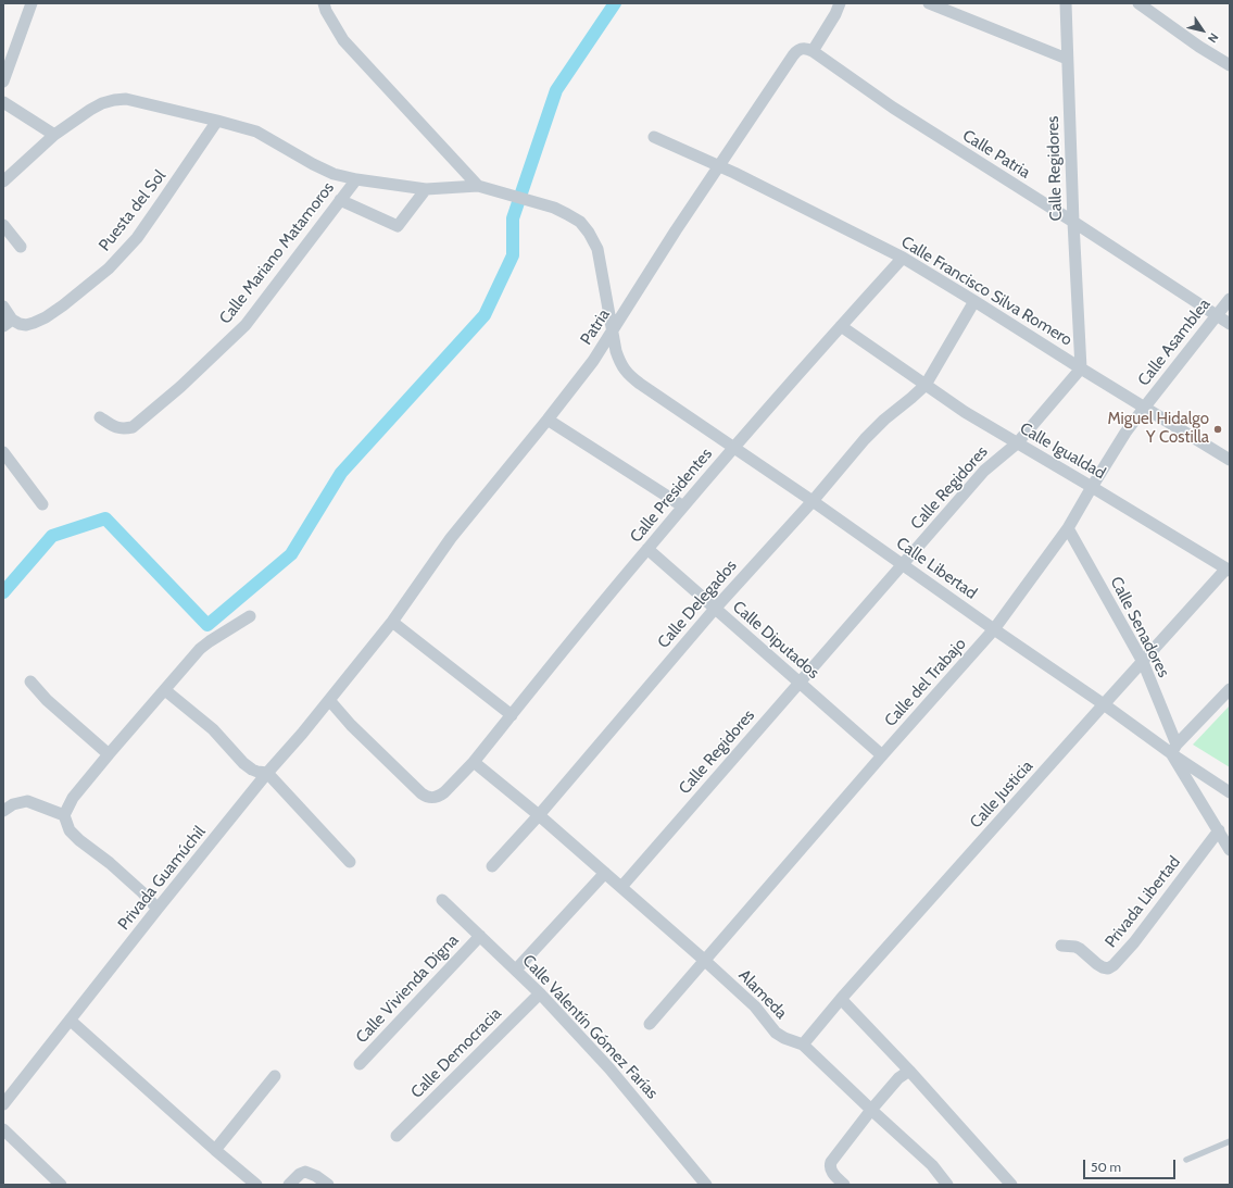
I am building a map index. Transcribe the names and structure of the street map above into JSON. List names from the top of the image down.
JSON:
{
  "streets": {
    "street": [
      "Calle Patria",
      "Calle Regidores",
      "Puesta del Sol",
      "Calle Mariano Matamoros",
      "Calle Francisco Silva Romero",
      "Patria",
      "Calle Asamblea",
      "Calle Igualdad",
      "Calle Presidentes",
      "Calle Libertad",
      "Calle Delegados",
      "Calle Senadores",
      "Calle Diputados",
      "Calle del Trabajo",
      "Calle Justicia",
      "Privada Guamúchil",
      "Privada Libertad",
      "Calle Vivienda Digna",
      "Alameda",
      "Calle Valentín Gómez Farías",
      "Calle Democracia"
    ]
  },
  "crossings": [
    ["Calle Patria", "Calle Regidores"],
    ["Calle Patria", "Patria"],
    ["Calle Patria", "Calle Asamblea"],
    ["Calle Regidores", "Calle Francisco Silva Romero"],
    ["Calle Regidores", "Calle Igualdad"],
    ["Calle Regidores", "Calle Libertad"],
    ["Calle Regidores", "Calle Diputados"],
    ["Calle Regidores", "Alameda"],
    ["Calle Francisco Silva Romero", "Patria"],
    ["Calle Francisco Silva Romero", "Calle Asamblea"],
    ["Calle Francisco Silva Romero", "Calle Presidentes"],
    ["Calle Francisco Silva Romero", "Calle del Trabajo"],
    ["Patria", "Calle Presidentes"],
    ["Patria", "Calle Libertad"],
    ["Patria", "Privada Guamúchil"],
    ["Calle Asamblea", "Calle del Trabajo"],
    ["Calle Igualdad", "Calle Presidentes"],
    ["Calle Igualdad", "Calle Delegados"],
    ["Calle Igualdad", "Calle del Trabajo"],
    ["Calle Igualdad", "Calle Justicia"],
    ["Calle Presidentes", "Calle Libertad"],
    ["Calle Presidentes", "Calle Diputados"],
    ["Calle Presidentes", "Privada Guamúchil"],
    ["Calle Presidentes", "Alameda"],
    ["Calle Libertad", "Calle Delegados"],
    ["Calle Libertad", "Calle Senadores"],
    ["Calle Libertad", "Calle del Trabajo"],
    ["Calle Libertad", "Calle Justicia"],
    ["Calle Libertad", "Privada Libertad"],
    ["Calle Delegados", "Calle Diputados"],
    ["Calle Delegados", "Alameda"],
    ["Calle Senadores", "Calle del Trabajo"],
    ["Calle Senadores", "Calle Justicia"],
    ["Calle Diputados", "Calle del Trabajo"],
    ["Calle del Trabajo", "Alameda"],
    ["Calle Justicia", "Alameda"],
    ["Calle Vivienda Digna", "Calle Valentín Gómez Farías"],
    ["Calle Valentín Gómez Farías", "Calle Democracia"]
  ],
  "places": ["Miguel Hidalgo Y Costilla"],
  "scale_bar": "50 m",
  "north": "bottom right"
}
